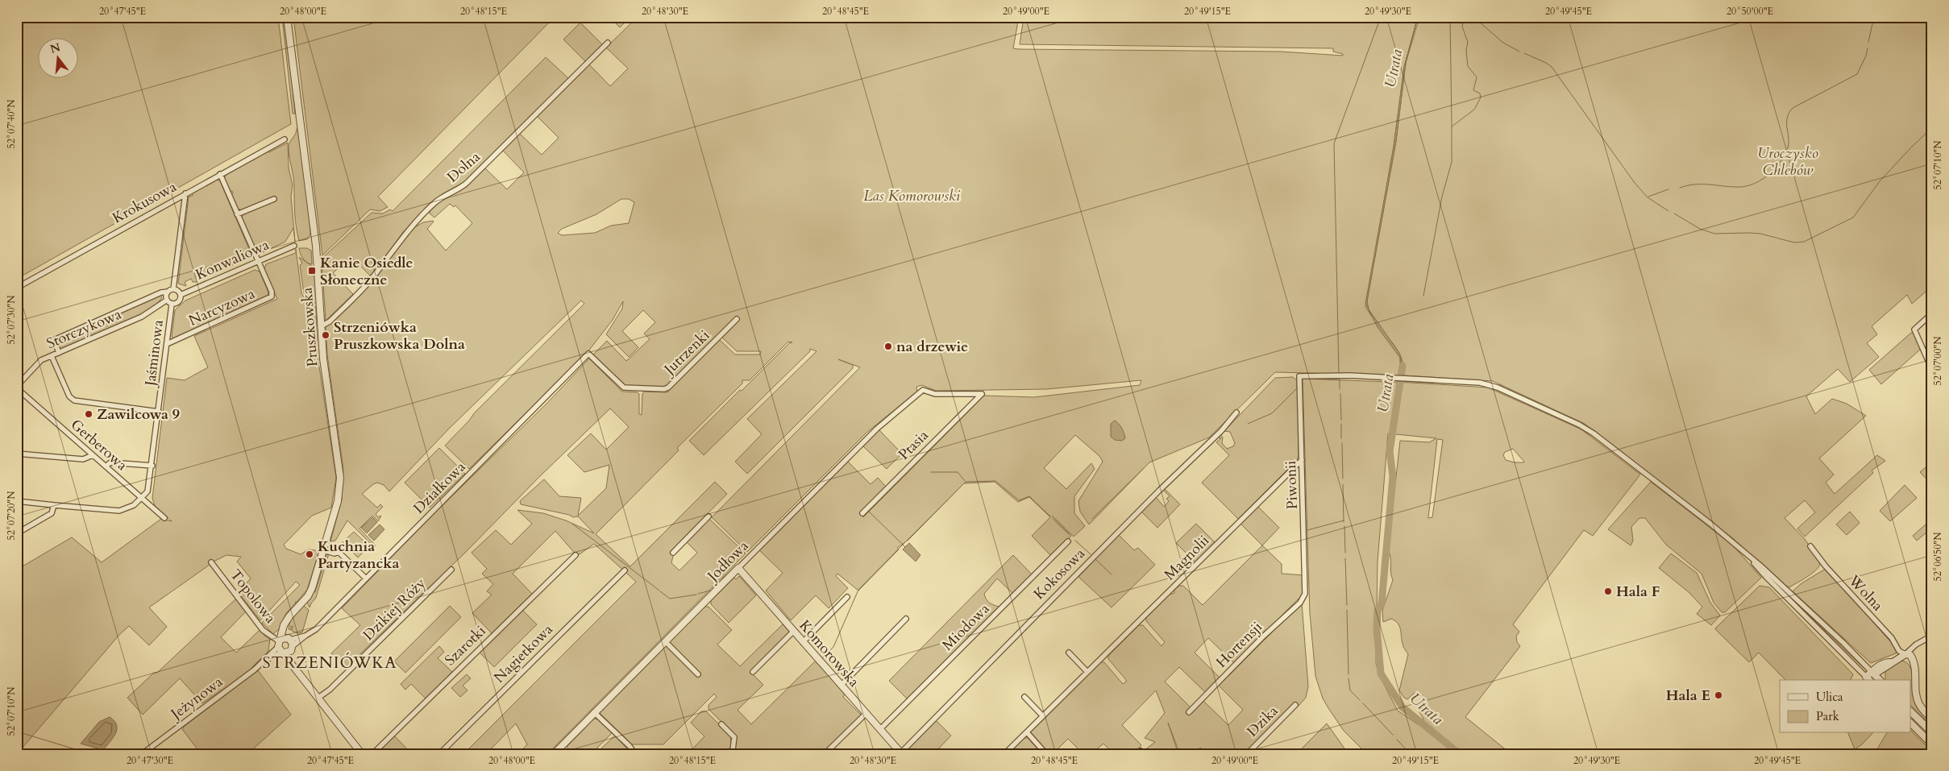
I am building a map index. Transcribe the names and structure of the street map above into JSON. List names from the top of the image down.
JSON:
{
  "streets": {
    "street": [
      "Dolna",
      "Krokusowa",
      "Konwaliowa",
      "Narcyzowa",
      "Pruszkowska",
      "Storczykowa",
      "Jutrzenki",
      "Jaśminowa",
      "Gerberowa",
      "Ptasia",
      "Piwonii",
      "Działkowa",
      "Magnolii",
      "Jodłowa",
      "Kokosowa",
      "Wolna",
      "Topolowa",
      "Dzikiej Róży",
      "Miodowa",
      "Hortensji",
      "Szarotki",
      "Nagietkowa",
      "Komorowska",
      "Jeżynowa",
      "Dzika"
    ]
  },
  "crossings": [
    ["Dolna", "Pruszkowska"],
    ["Konwaliowa", "Narcyzowa"],
    ["Konwaliowa", "Storczykowa"],
    ["Konwaliowa", "Jaśminowa"],
    ["Narcyzowa", "Jaśminowa"],
    ["Pruszkowska", "Działkowa"],
    ["Pruszkowska", "Topolowa"],
    ["Pruszkowska", "Jeżynowa"],
    ["Storczykowa", "Jaśminowa"],
    ["Storczykowa", "Gerberowa"],
    ["Jutrzenki", "Działkowa"],
    ["Jaśminowa", "Gerberowa"],
    ["Ptasia", "Jodłowa"],
    ["Piwonii", "Magnolii"],
    ["Piwonii", "Hortensji"],
    ["Działkowa", "Topolowa"],
    ["Działkowa", "Jeżynowa"],
    ["Jodłowa", "Komorowska"],
    ["Kokosowa", "Komorowska"],
    ["Topolowa", "Jeżynowa"],
    ["Miodowa", "Komorowska"]
  ],
  "districts": ["STRZENIÓWKA"],
  "water": ["Utrata"],
  "parks": ["Uroczysko Chlebów", "Las Komorowski"],
  "places": {
    "transit": ["Kanie Osiedle Słoneczne"],
    "other": [
      "Strzeniówka Pruszkowska Dolna",
      "na drzewie",
      "Zawilcowa 9",
      "Kuchnia Partyzancka",
      "Hala F",
      "Hala E"
    ]
  },
  "legend": ["Ulica", "Park"],
  "north": "top",
  "coordinates": [
    "20°47'45\"E",
    "20°48'00\"E",
    "20°48'15\"E",
    "20°48'30\"E",
    "20°48'45\"E",
    "20°49'00\"E",
    "20°49'15\"E",
    "20°49'30\"E",
    "20°49'45\"E",
    "20°50'00\"E",
    "52°07'40\"N",
    "52°07'10\"N",
    "52°07'30\"N",
    "52°07'00\"N",
    "52°07'20\"N",
    "52°06'50\"N",
    "20°47'30\"E"
  ]
}
